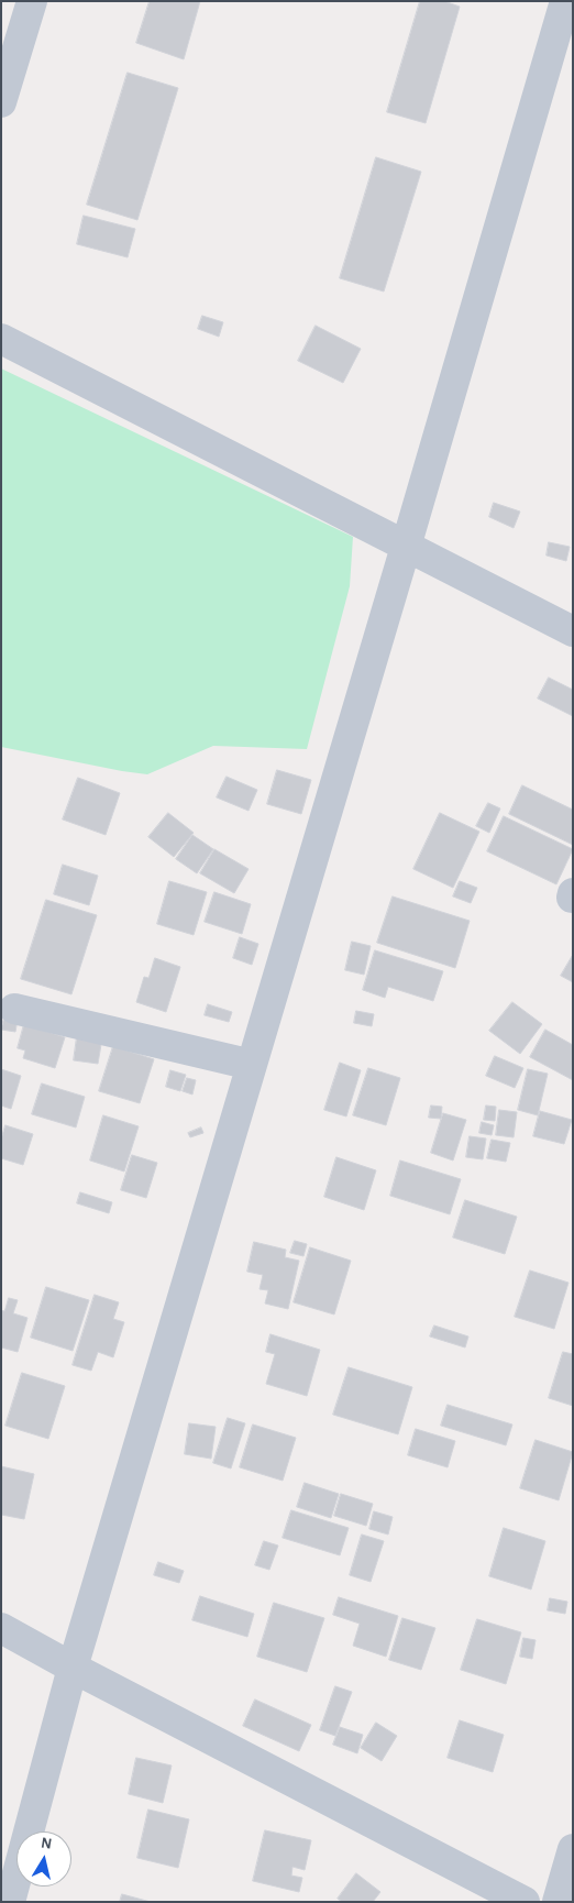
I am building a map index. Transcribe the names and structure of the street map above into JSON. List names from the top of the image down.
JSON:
{
  "north": "top"
}
